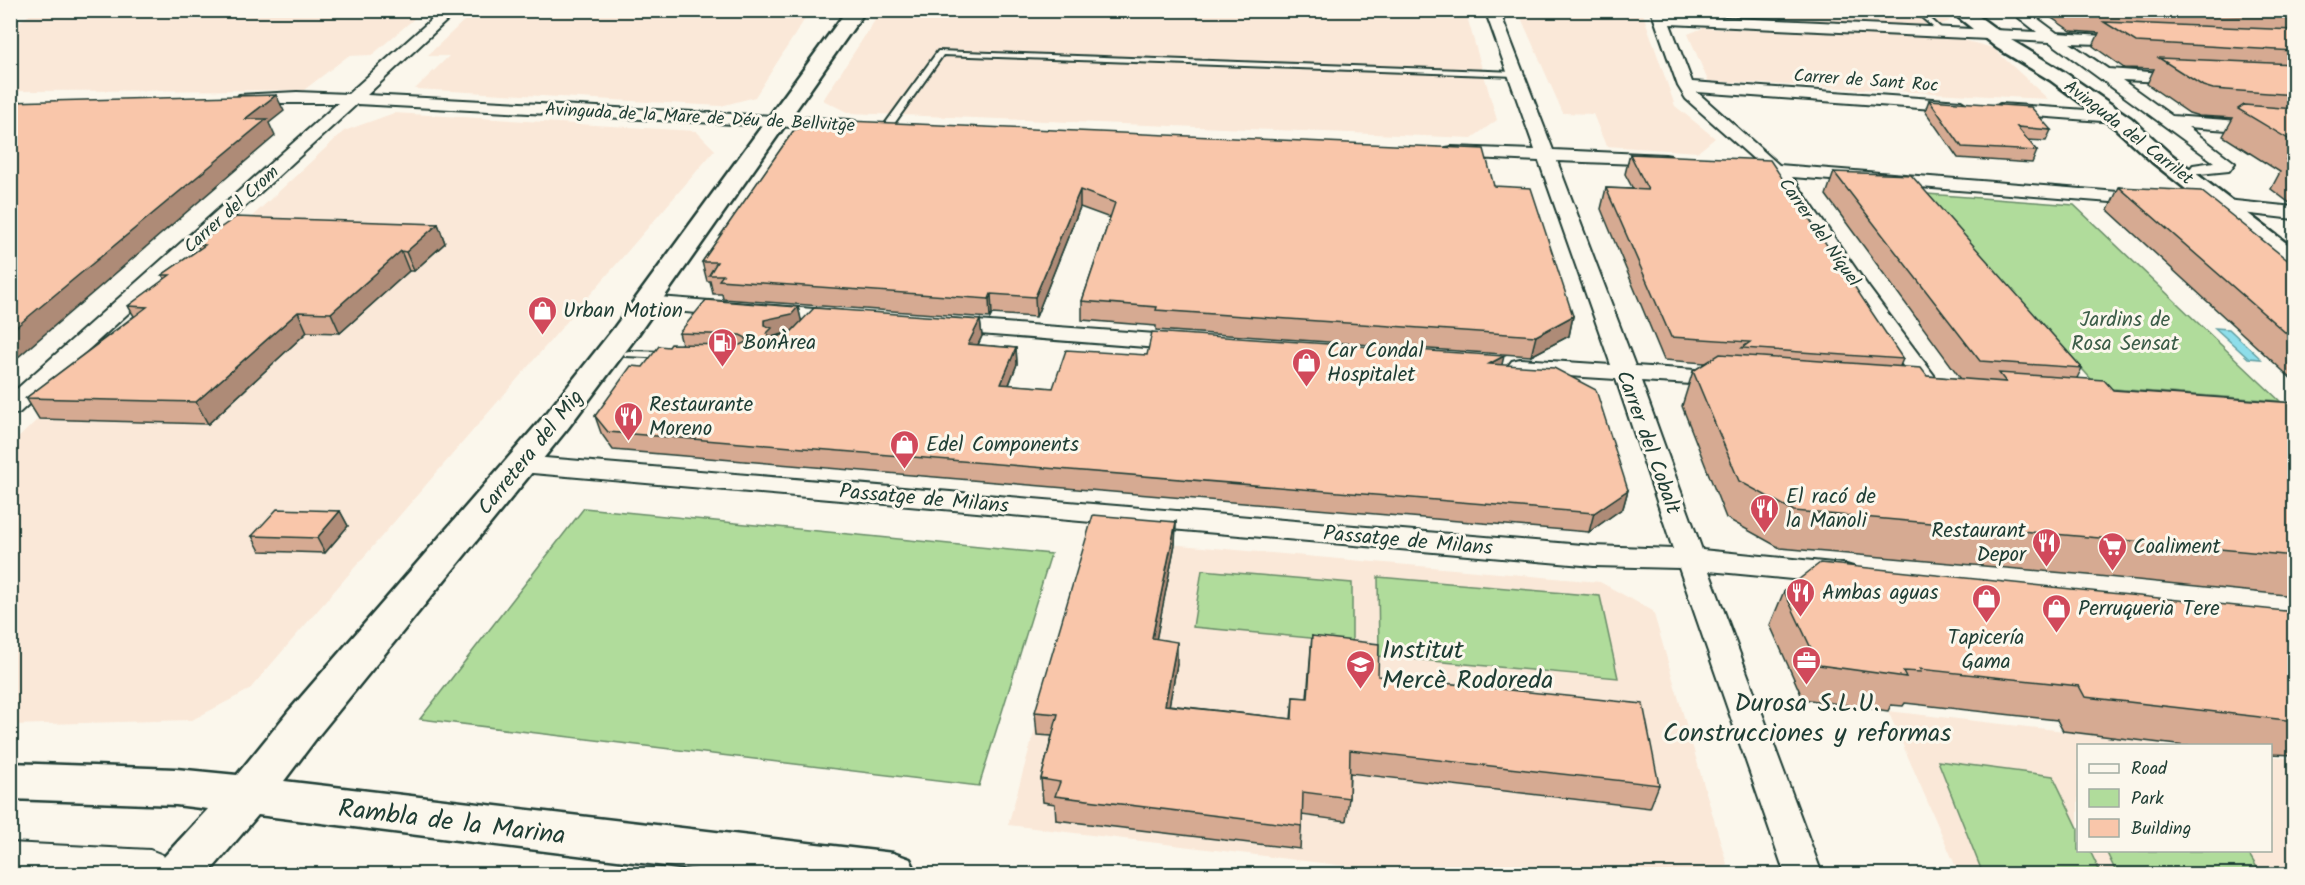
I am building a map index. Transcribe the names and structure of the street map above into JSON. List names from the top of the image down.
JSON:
{
  "streets": {
    "street": [
      "Carrer de Sant Roc",
      "Avinguda de la Mare de Déu de Bellvitge",
      "Avinguda del Carrilet",
      "Carrer del Crom",
      "Carrer del Níquel",
      "Carrer del Cobalt",
      "Carretera del Mig",
      "Passatge de Milans",
      "Rambla de la Marina"
    ]
  },
  "crossings": [
    ["Carrer de Sant Roc", "Avinguda del Carrilet"],
    ["Carrer de Sant Roc", "Carrer del Níquel"],
    ["Avinguda de la Mare de Déu de Bellvitge", "Carrer del Crom"],
    ["Avinguda de la Mare de Déu de Bellvitge", "Carretera del Mig"],
    ["Carrer del Cobalt", "Passatge de Milans"],
    ["Carretera del Mig", "Passatge de Milans"],
    ["Carretera del Mig", "Rambla de la Marina"]
  ],
  "parks": ["Jardins de Rosa Sensat"],
  "places": {
    "shop": [
      "Urban Motion",
      "Car Condal Hospitalet",
      "Edel Components",
      "Tapicería Gama",
      "Perruqueria Tere"
    ],
    "fuel station": ["BonÀrea"],
    "restaurant": [
      "Restaurante Moreno",
      "El racó de la Manoli",
      "Restaurant Depor",
      "Ambas aguas"
    ],
    "supermarket": ["Coaliment"],
    "office": ["Durosa S.L.U. Construcciones y reformas"],
    "school or university": ["Institut Mercè Rodoreda"]
  },
  "legend": ["Road", "Park", "Building"]
}
